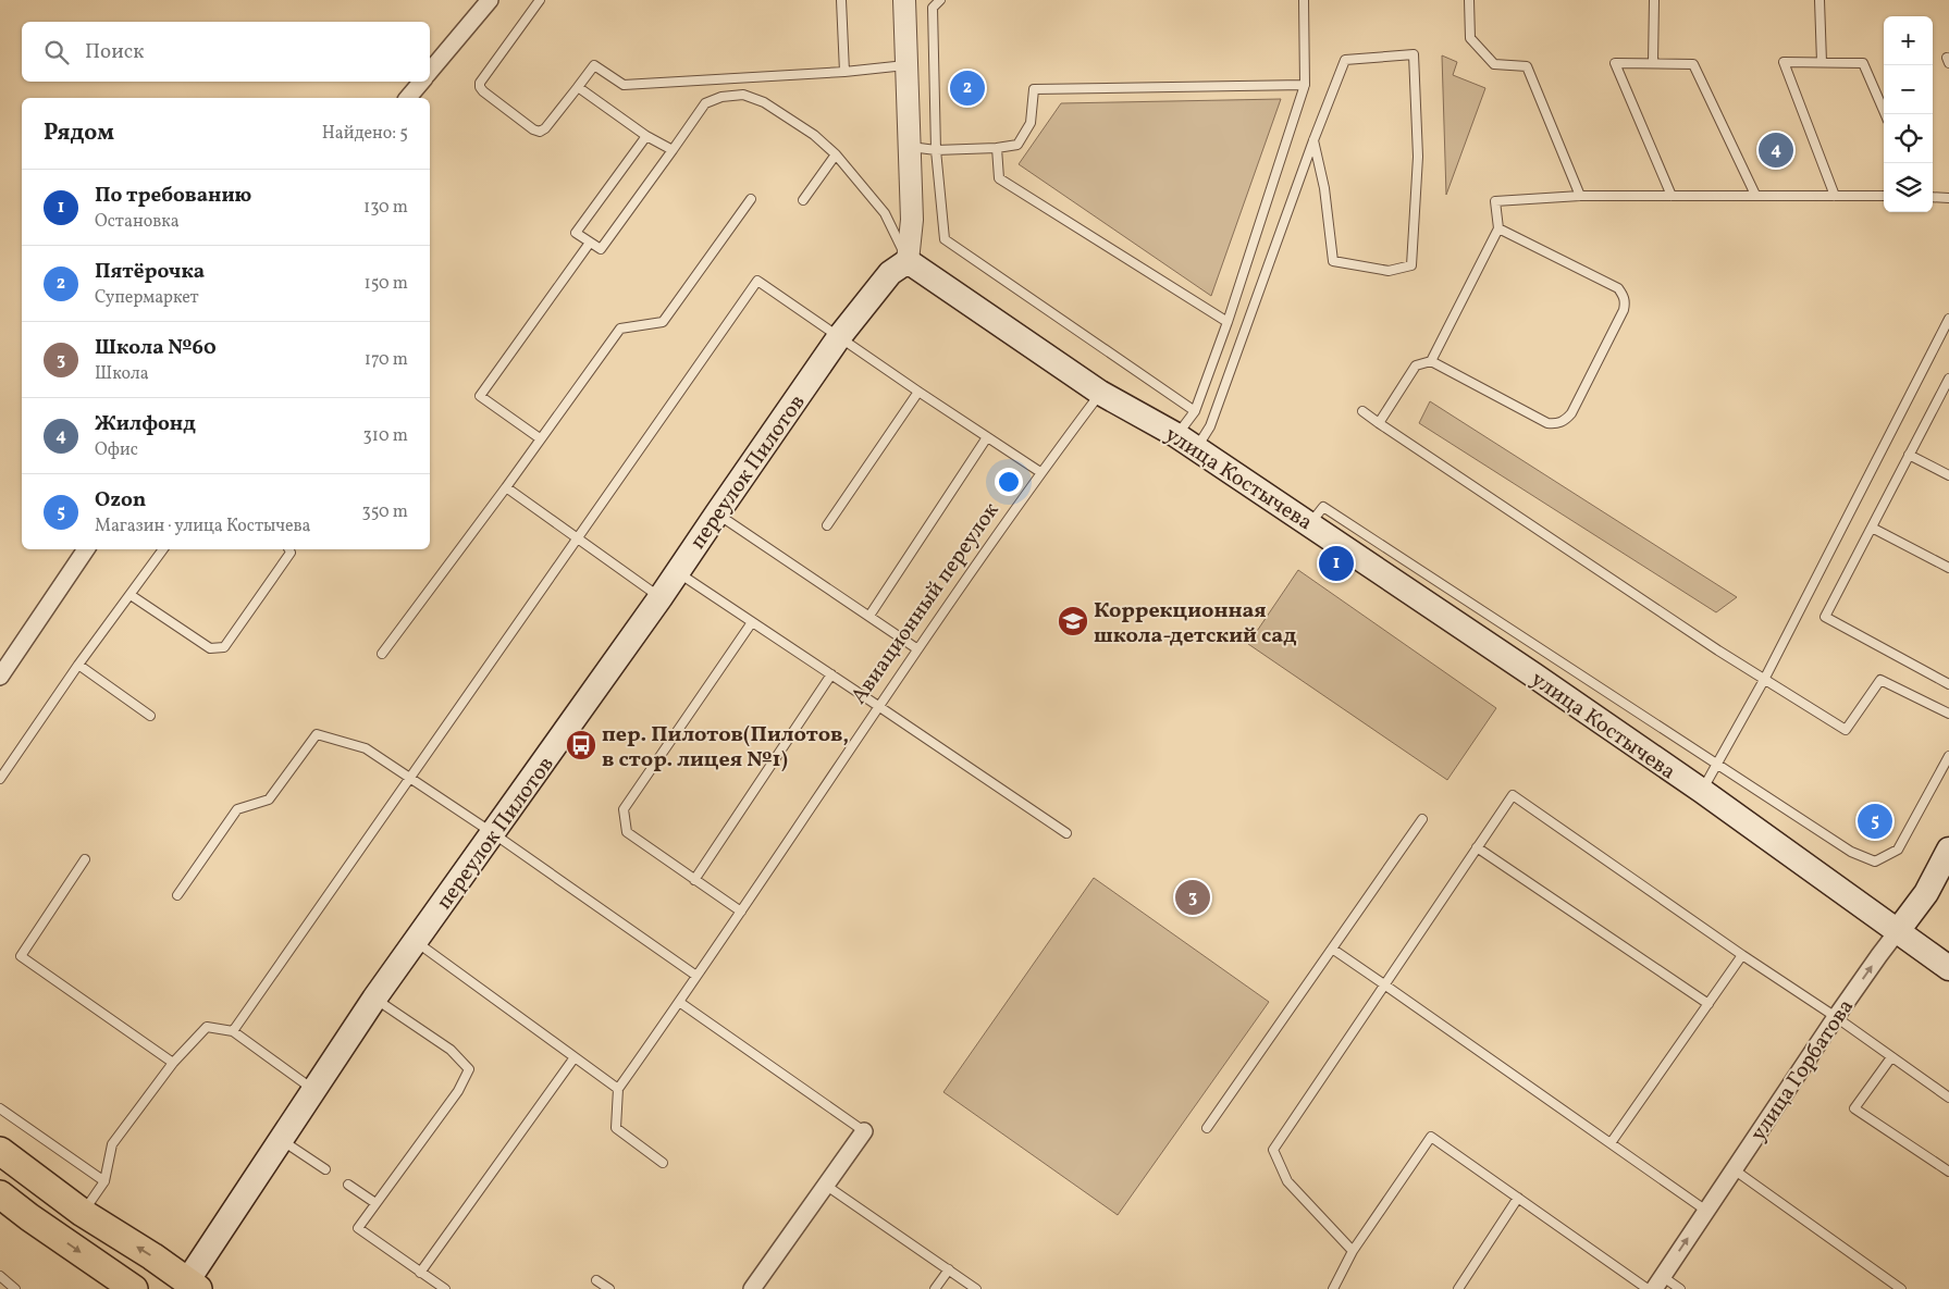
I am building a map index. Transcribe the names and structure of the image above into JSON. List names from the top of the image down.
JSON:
{
  "streets": {
    "main road": ["переулок Пилотов", "улица Костычева", "улица Горбатова"],
    "lane": ["Авиационный переулок"]
  },
  "crossings": [
    ["переулок Пилотов", "улица Костычева"],
    ["улица Костычева", "Авиационный переулок"],
    ["улица Костычева", "улица Горбатова"]
  ],
  "one_way": ["улица Горбатова"],
  "places": {
    "school or university": ["Коррекционная школа-детский сад"],
    "bus stop": ["пер. Пилотов(Пилотов, в стор. лицея №1)"]
  },
  "page": {
    "map_buttons": ["+", "−"],
    "search": "Поиск",
    "pins": [
      "2",
      "4",
      "1",
      "5",
      "3"
    ],
    "heading": ["Рядом", "Найдено: 5"],
    "list": [
      {
        "mark": "1",
        "name": "По требованию",
        "note": "Остановка",
        "value": "130 m"
      },
      {
        "mark": "2",
        "name": "Пятёрочка",
        "note": "Супермаркет",
        "value": "150 m"
      },
      {
        "mark": "3",
        "name": "Школа №60",
        "note": "Школа",
        "value": "170 m"
      },
      {
        "mark": "4",
        "name": "Жилфонд",
        "note": "Офис",
        "value": "310 m"
      },
      {
        "mark": "5",
        "name": "Ozon",
        "note": "Магазин · улица Костычева",
        "value": "350 m"
      }
    ]
  }
}
